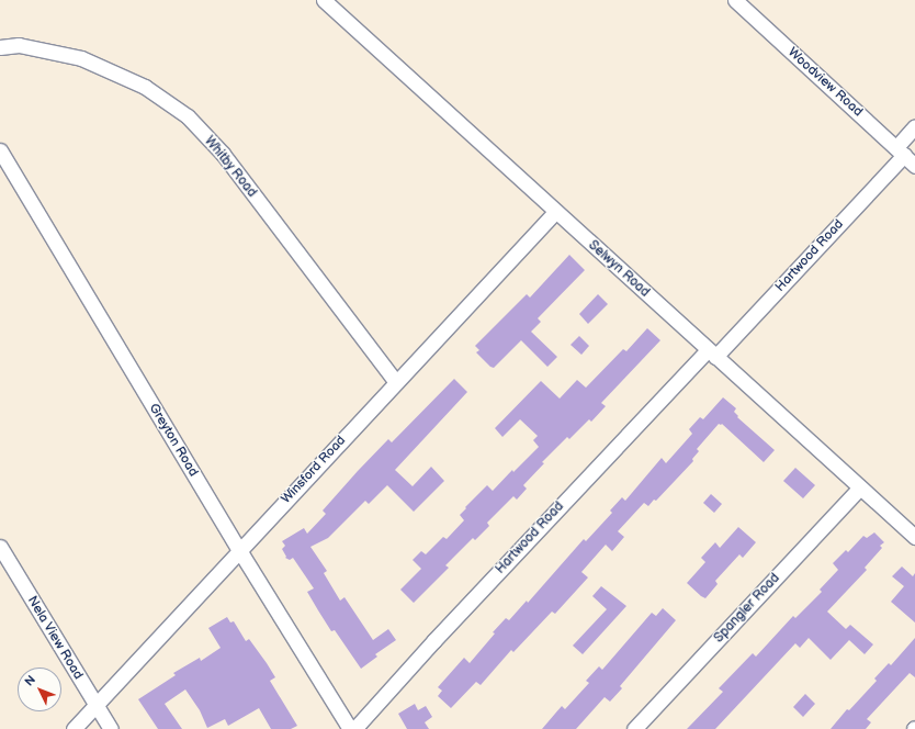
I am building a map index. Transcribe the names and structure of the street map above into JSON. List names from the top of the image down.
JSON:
{
  "streets": {
    "street": [
      "Woodview Road",
      "Whitby Road",
      "Hartwood Road",
      "Selwyn Road",
      "Greyton Road",
      "Winsford Road",
      "Spangler Road",
      "Nela View Road"
    ]
  },
  "crossings": [
    ["Woodview Road", "Hartwood Road"],
    ["Whitby Road", "Winsford Road"],
    ["Hartwood Road", "Selwyn Road"],
    ["Selwyn Road", "Winsford Road"],
    ["Selwyn Road", "Spangler Road"],
    ["Greyton Road", "Winsford Road"],
    ["Winsford Road", "Nela View Road"]
  ],
  "north": "top left"
}
